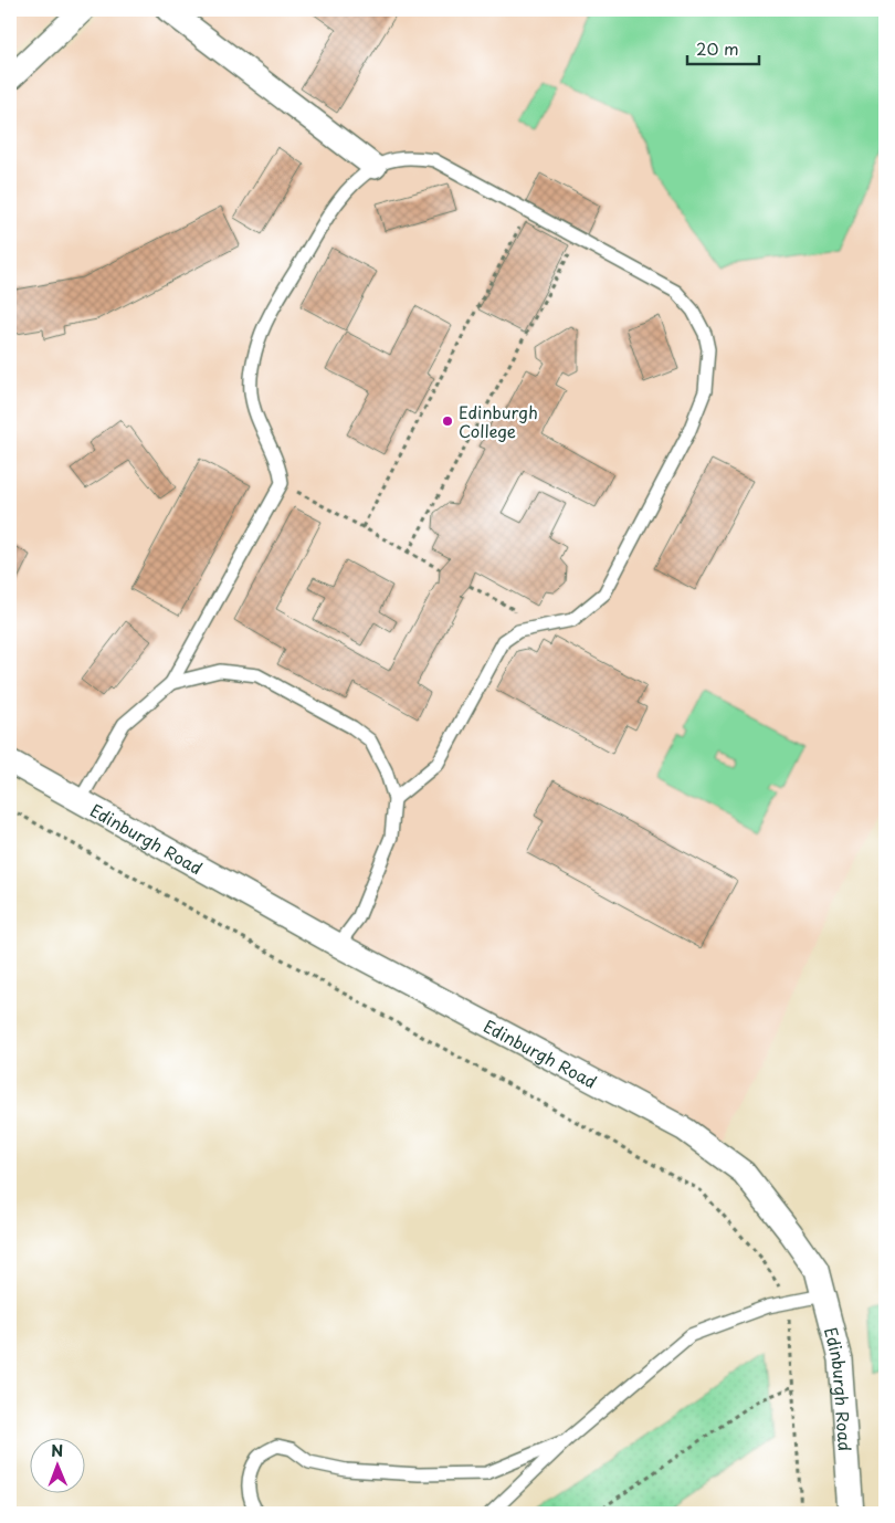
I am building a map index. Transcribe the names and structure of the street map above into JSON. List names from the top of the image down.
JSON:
{
  "streets": {
    "street": ["Edinburgh Road"]
  },
  "places": ["Edinburgh College"],
  "scale_bar": "20 m",
  "north": "top"
}
